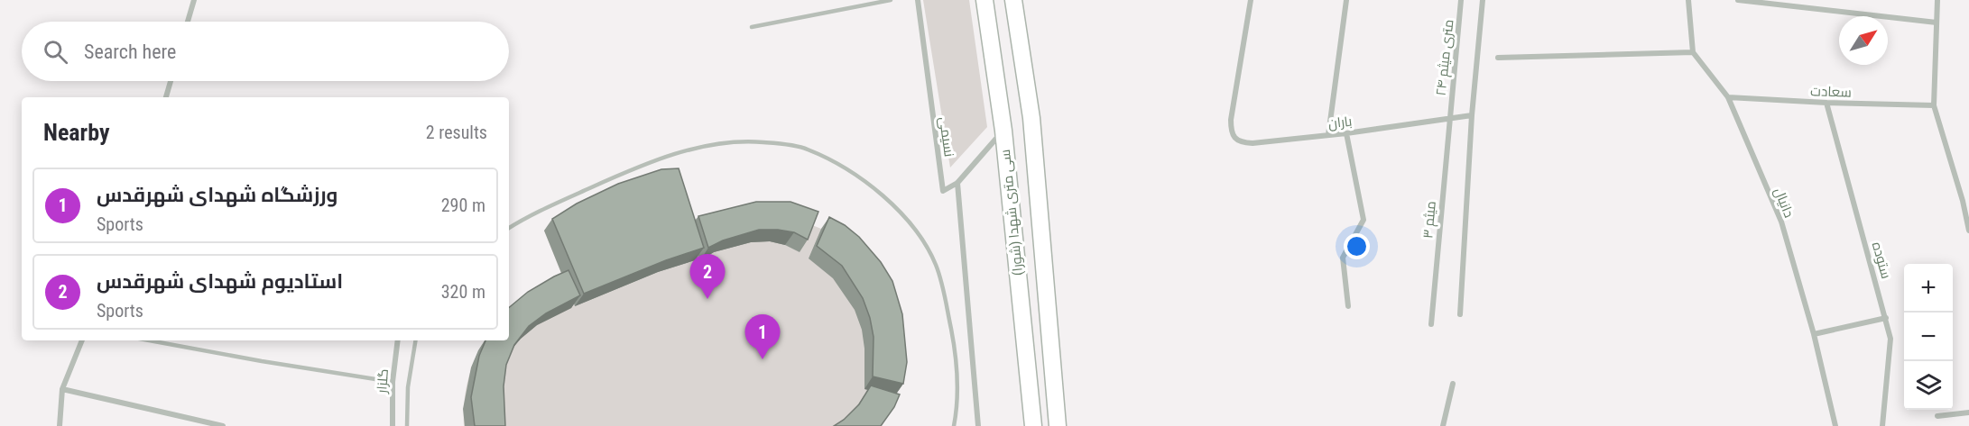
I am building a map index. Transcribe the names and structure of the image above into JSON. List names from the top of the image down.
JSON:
{
  "streets": {
    "main road": ["سی متری شهدا (شورا)"],
    "street": [
      "۲۴ متری میثم",
      "سعادت",
      "باران",
      "نسیمی",
      "دانیال",
      "میثم ۳",
      "ستوده",
      "گلزار"
    ]
  },
  "crossings": [
    ["۲۴ متری میثم", "باران"],
    ["۲۴ متری میثم", "میثم ۳"],
    ["سعادت", "دانیال"],
    ["سعادت", "ستوده"],
    ["باران", "میثم ۳"],
    ["نسیمی", "سی متری شهدا (شورا)"]
  ],
  "north": "top right",
  "page": {
    "search": "Search here",
    "heading": ["Nearby", "2 results"],
    "list": [
      {
        "mark": "1",
        "name": "ورزشگاه شهدای شهرقدس",
        "note": "Sports",
        "value": "290 m"
      },
      {
        "mark": "2",
        "name": "استادیوم شهدای شهرقدس",
        "note": "Sports",
        "value": "320 m"
      }
    ],
    "pins": ["2", "1"],
    "map_buttons": ["+", "−"]
  }
}
